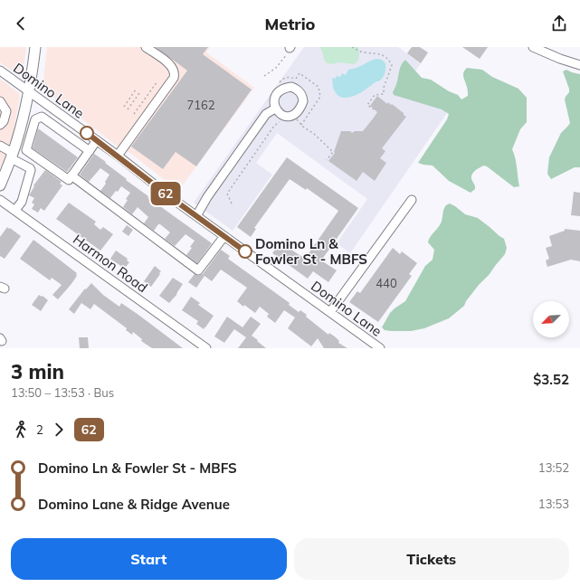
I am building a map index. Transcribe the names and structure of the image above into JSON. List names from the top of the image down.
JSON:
{
  "streets": {
    "street": ["Domino Lane", "Harmon Road"]
  },
  "places": ["Domino Ln & Fowler St - MBFS"],
  "lines": ["bus line 62"],
  "house_numbers": ["7162", "440"],
  "north": "bottom left",
  "page": {
    "header": "Metrio",
    "on_map": "62",
    "heading": ["3 min", "13:50 – 13:53 · Bus", "$3.52"],
    "legs": ["2", "62"],
    "list": [
      {
        "name": "Domino Ln & Fowler St - MBFS",
        "value": "13:52"
      },
      {
        "name": "Domino Lane & Ridge Avenue",
        "value": "13:53"
      }
    ],
    "buttons": ["Start", "Tickets"]
  }
}
